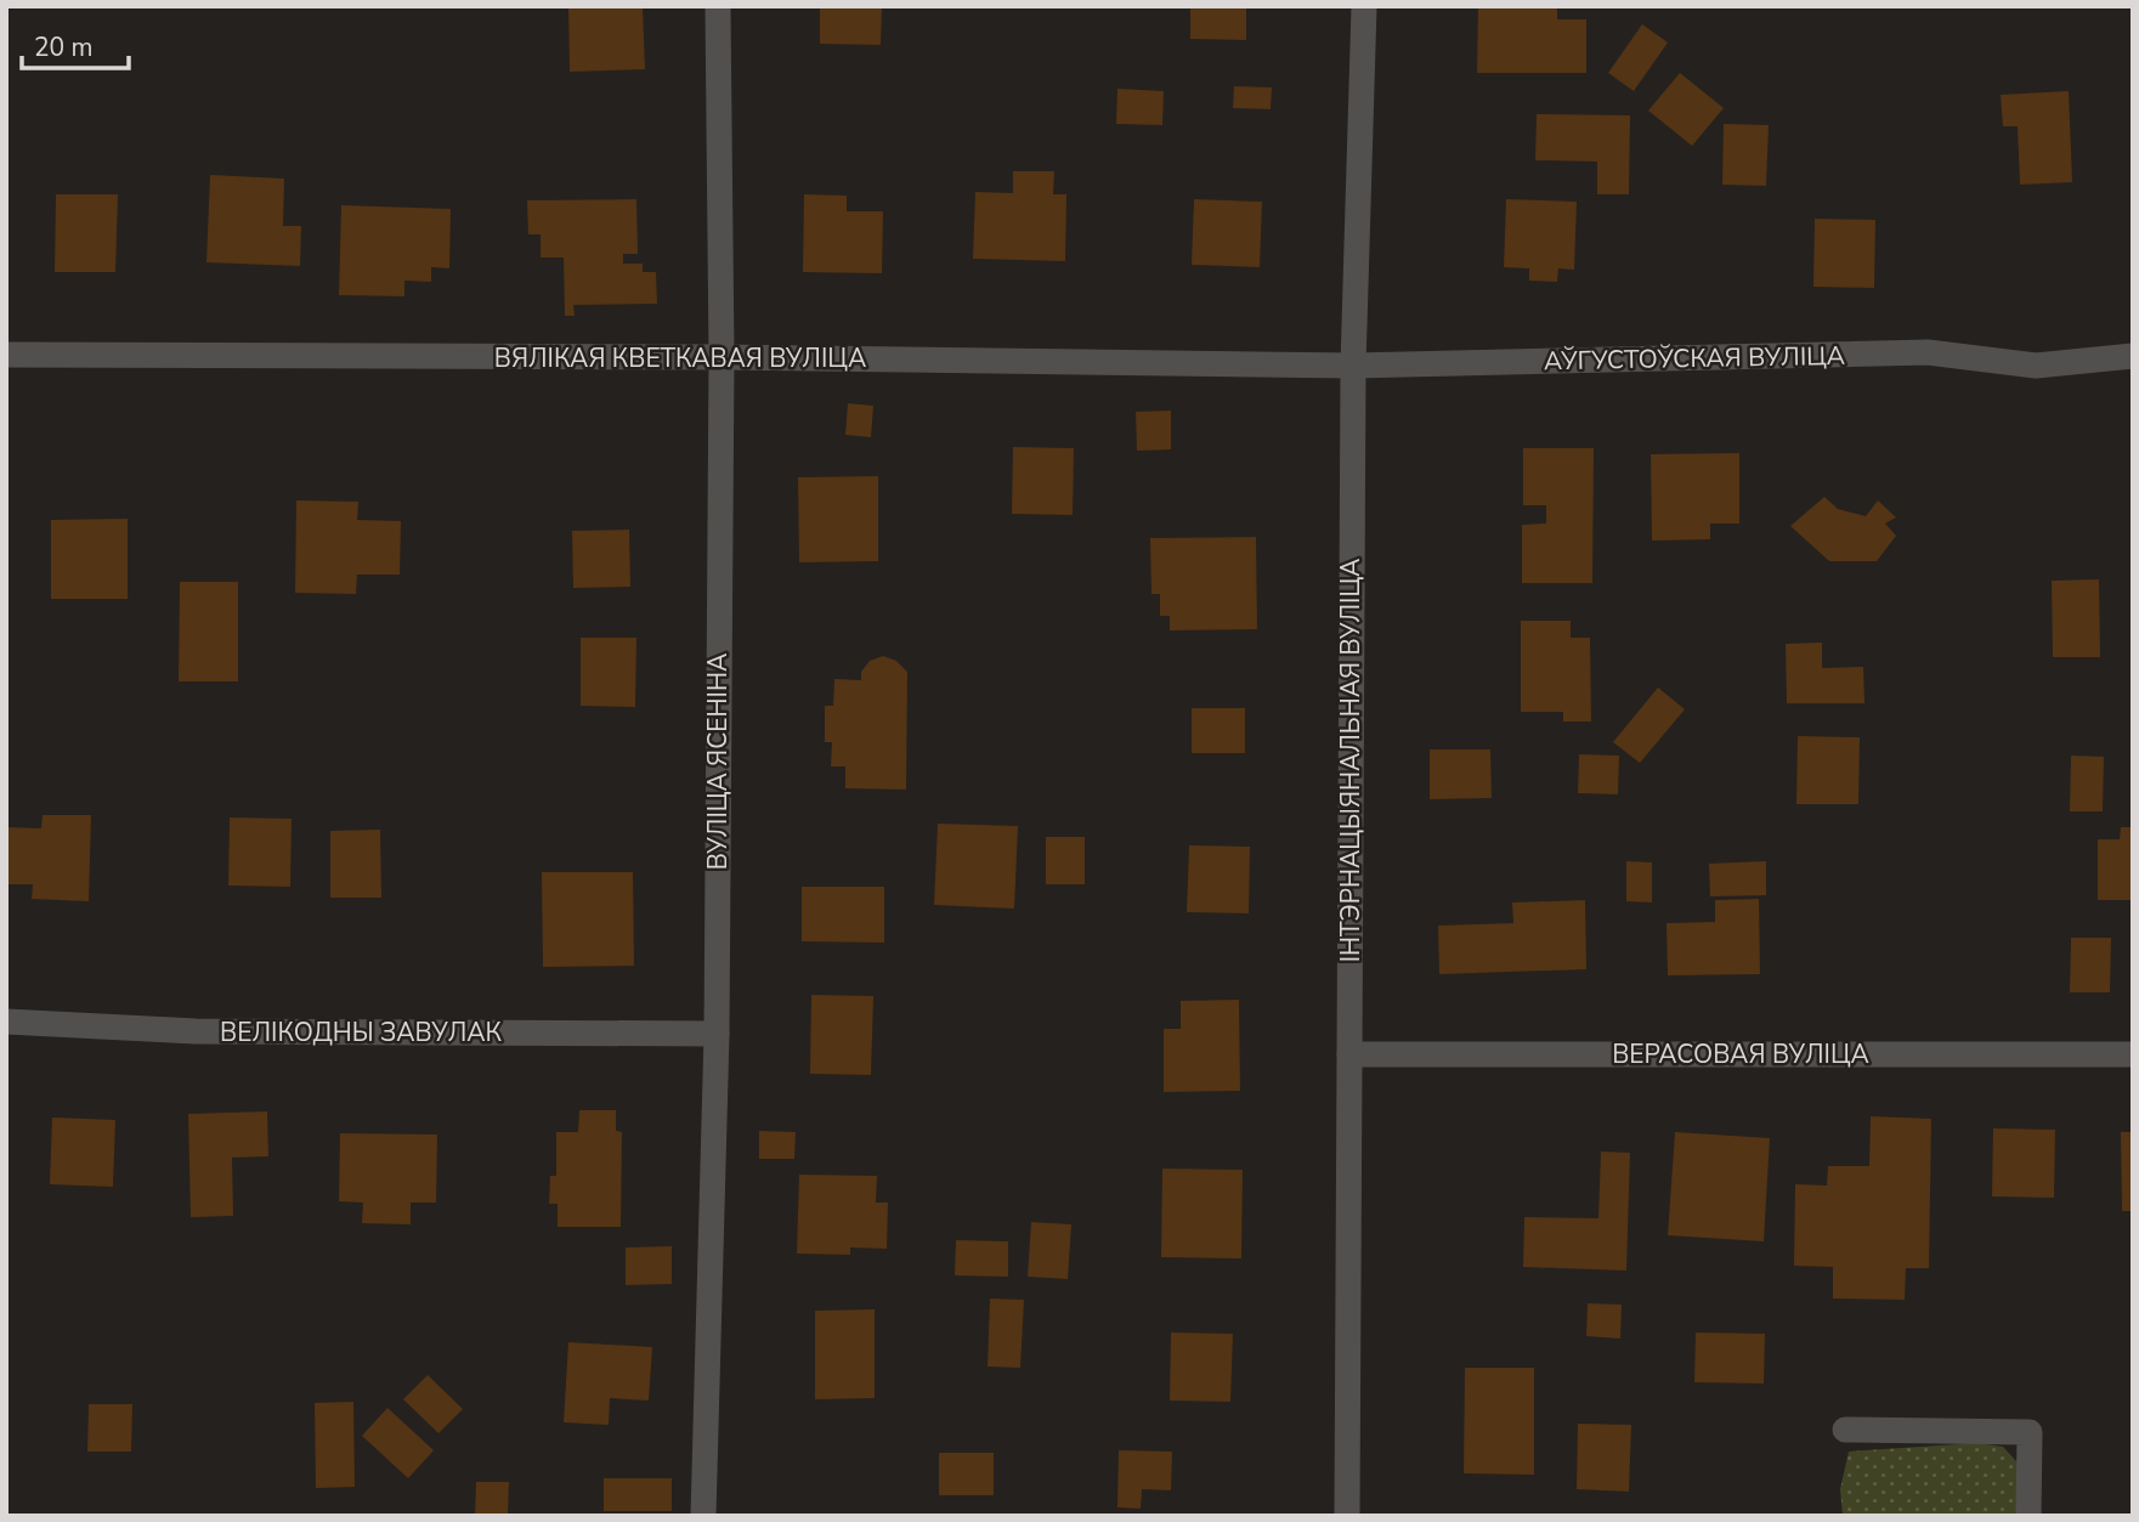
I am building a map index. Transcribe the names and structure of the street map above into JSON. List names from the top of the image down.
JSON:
{
  "streets": {
    "street": [
      "ВЯЛІКАЯ КВЕТКАВАЯ ВУЛІЦА",
      "АЎГУСТОЎСКАЯ ВУЛІЦА",
      "ІНТЭРНАЦЫЯНАЛЬНАЯ ВУЛІЦА",
      "ВУЛІЦА ЯСЕНІНА",
      "ВЕЛІКОДНЫ ЗАВУЛАК",
      "ВЕРАСОВАЯ ВУЛІЦА"
    ]
  },
  "crossings": [
    ["ВЯЛІКАЯ КВЕТКАВАЯ ВУЛІЦА", "АЎГУСТОЎСКАЯ ВУЛІЦА"],
    ["ВЯЛІКАЯ КВЕТКАВАЯ ВУЛІЦА", "ІНТЭРНАЦЫЯНАЛЬНАЯ ВУЛІЦА"],
    ["ВЯЛІКАЯ КВЕТКАВАЯ ВУЛІЦА", "ВУЛІЦА ЯСЕНІНА"],
    ["АЎГУСТОЎСКАЯ ВУЛІЦА", "ІНТЭРНАЦЫЯНАЛЬНАЯ ВУЛІЦА"],
    ["ІНТЭРНАЦЫЯНАЛЬНАЯ ВУЛІЦА", "ВЕРАСОВАЯ ВУЛІЦА"],
    ["ВУЛІЦА ЯСЕНІНА", "ВЕЛІКОДНЫ ЗАВУЛАК"]
  ],
  "scale_bar": "20 m"
}
